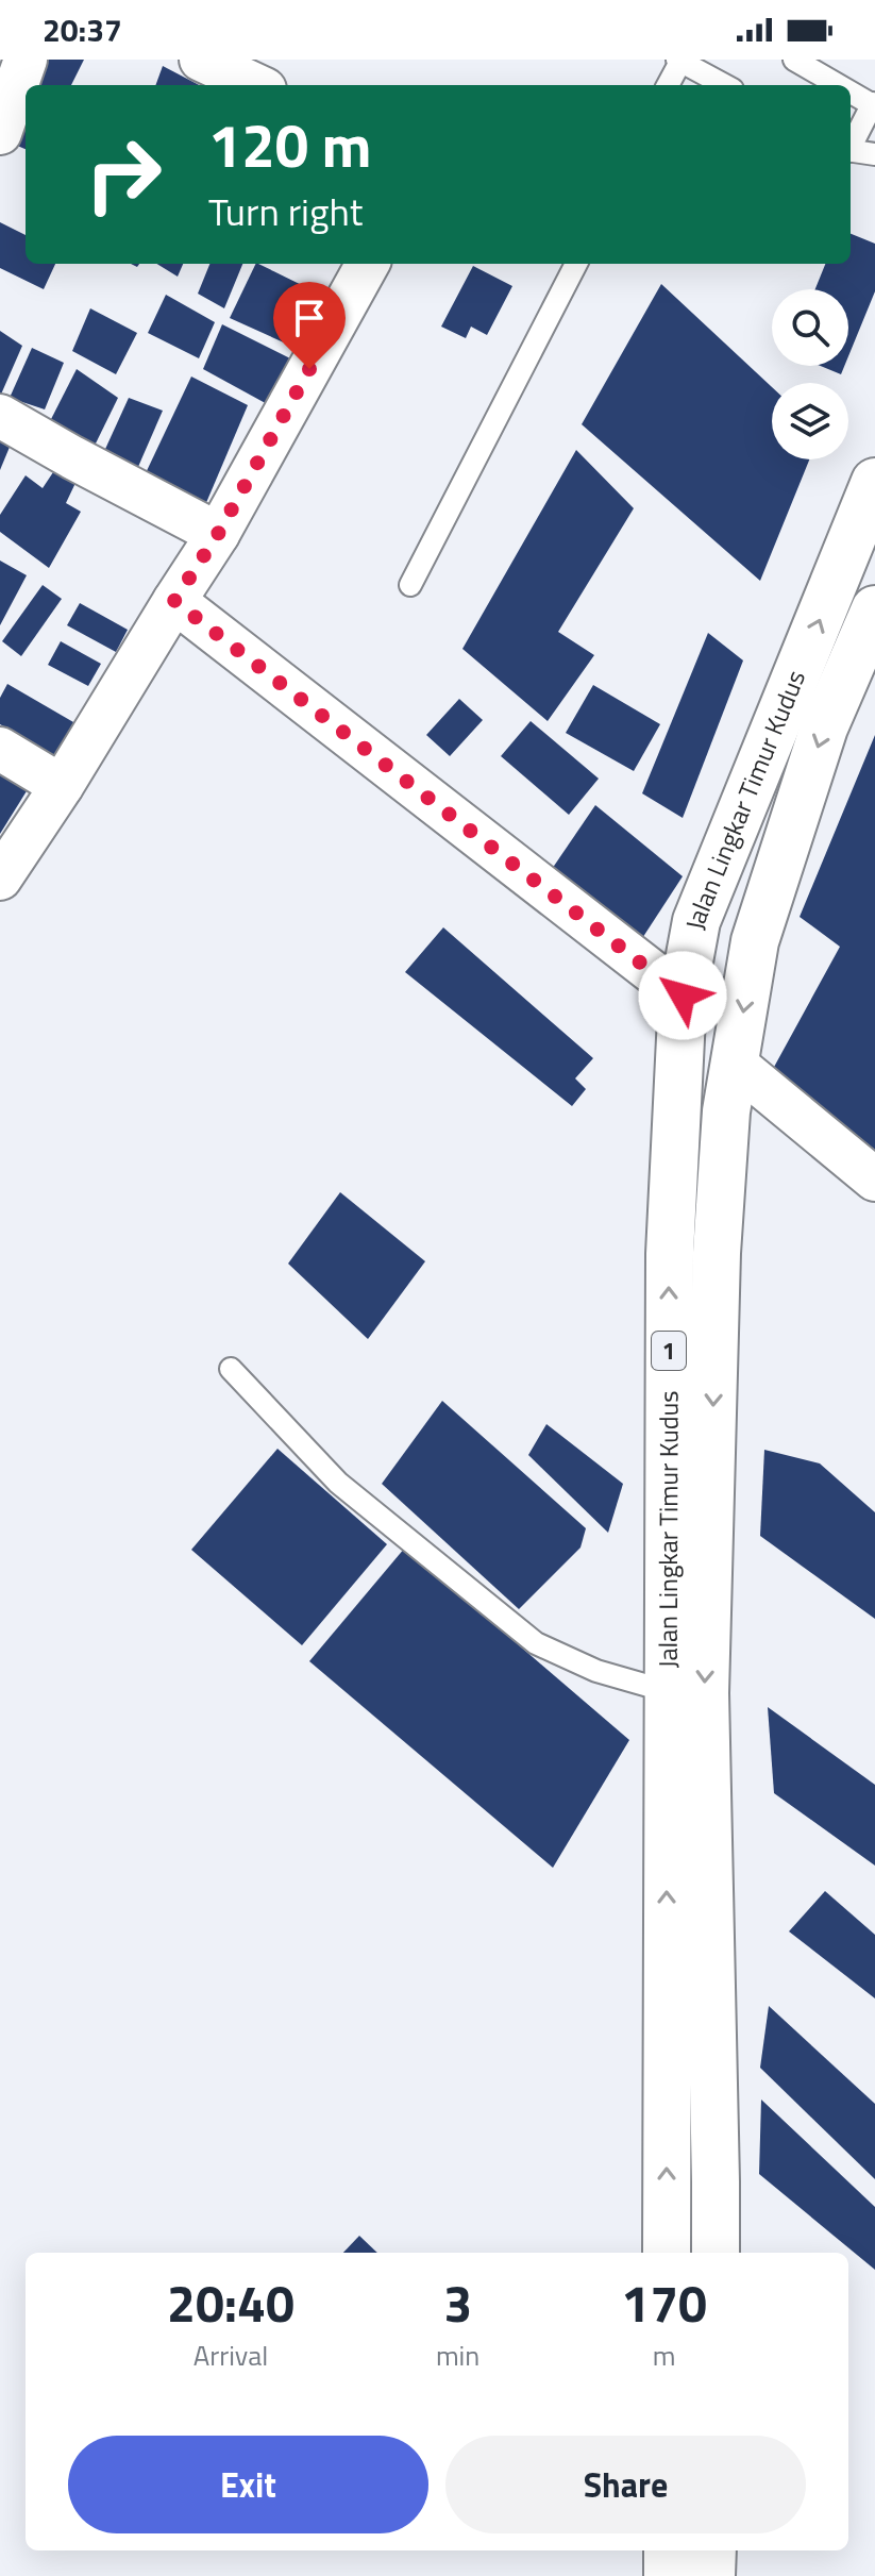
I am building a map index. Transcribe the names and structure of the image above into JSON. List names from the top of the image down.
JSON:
{
  "streets": {
    "highway": ["Jalan Lingkar Timur Kudus", "1"]
  },
  "page": {
    "status": "20:37",
    "turn": ["120 m", "Turn right"],
    "eta": [
      "20:40",
      "Arrival",
      "3",
      "min",
      "170",
      "m"
    ],
    "buttons": ["Exit", "Share"]
  }
}
